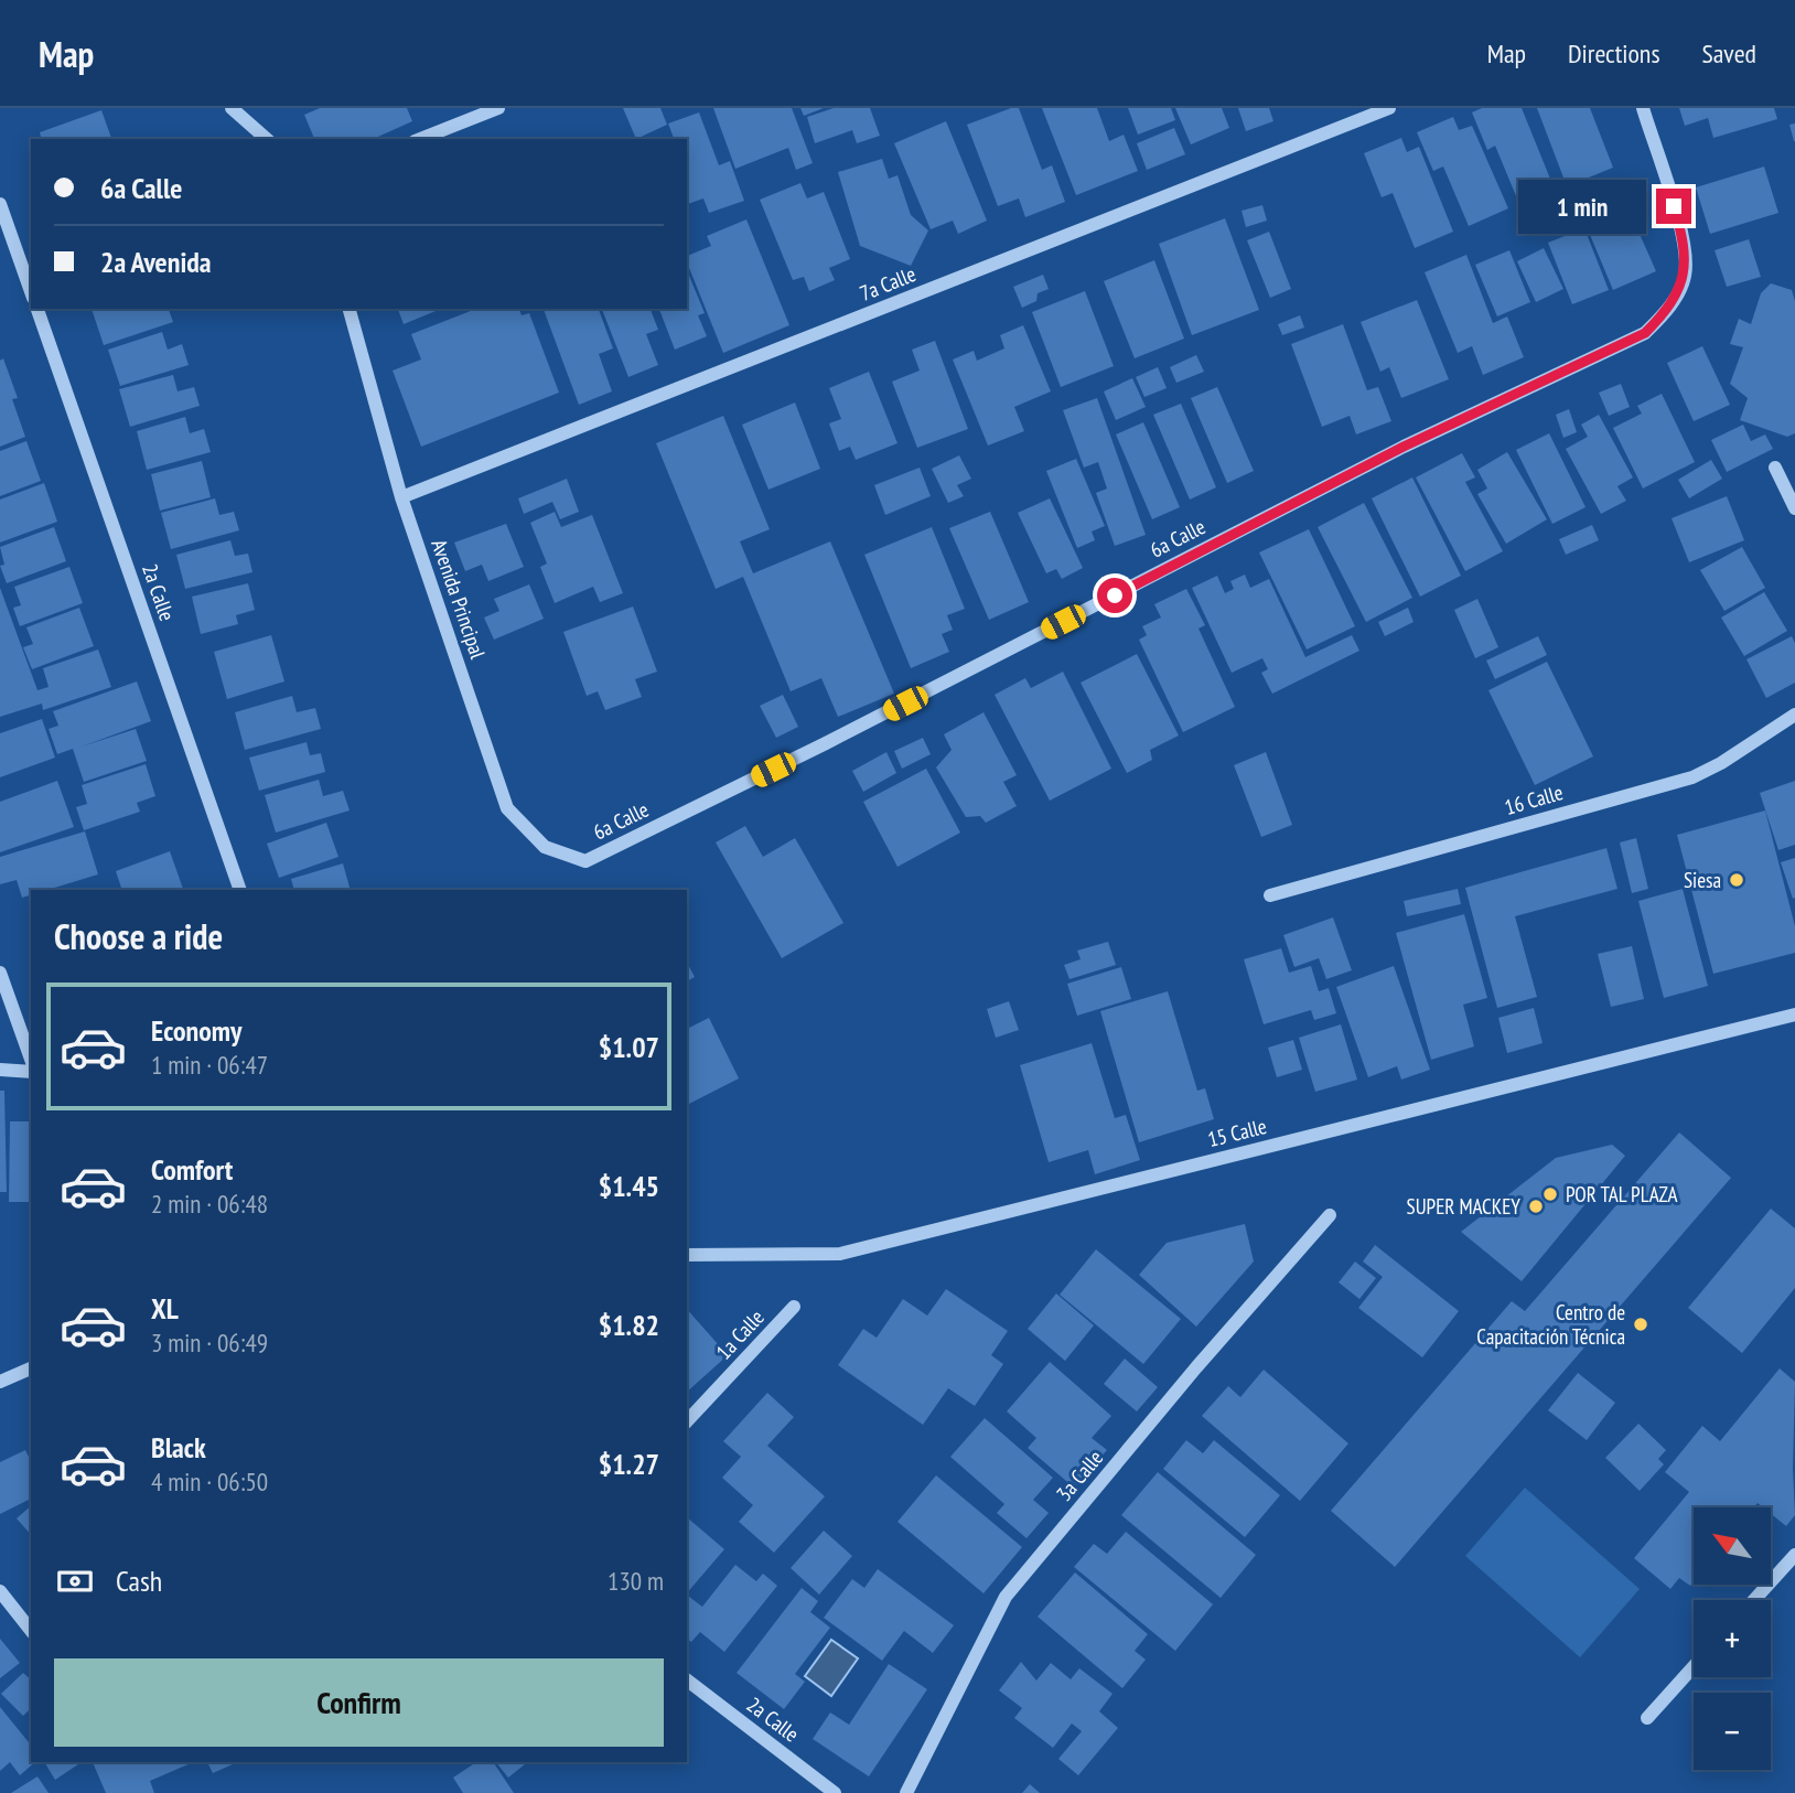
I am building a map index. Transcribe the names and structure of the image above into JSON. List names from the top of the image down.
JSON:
{
  "streets": {
    "street": [
      "7a Calle",
      "6a Calle",
      "2a Calle",
      "Avenida Principal",
      "16 Calle",
      "15 Calle",
      "1a Calle",
      "3a Calle"
    ]
  },
  "crossings": [
    ["7a Calle", "Avenida Principal"],
    ["6a Calle", "Avenida Principal"]
  ],
  "places": [
    "Siesa",
    "POR TAL PLAZA",
    "SUPER MACKEY",
    "Centro de Capacitación Técnica"
  ],
  "north": "top left",
  "page": {
    "header": "Map",
    "nav": ["Map", "Directions", "Saved"],
    "banner": ["6a Calle", "2a Avenida"],
    "bubble": "1 min",
    "heading": "Choose a ride",
    "list": [
      {
        "name": "Economy",
        "note": "1 min · 06:47",
        "value": "$1.07"
      },
      {
        "name": "Comfort",
        "note": "2 min · 06:48",
        "value": "$1.45"
      },
      {
        "name": "XL",
        "note": "3 min · 06:49",
        "value": "$1.82"
      },
      {
        "name": "Black",
        "note": "4 min · 06:50",
        "value": "$1.27"
      }
    ],
    "map_buttons": ["+", "−"],
    "pay": ["Cash", "130 m"],
    "buttons": "Confirm"
  }
}
